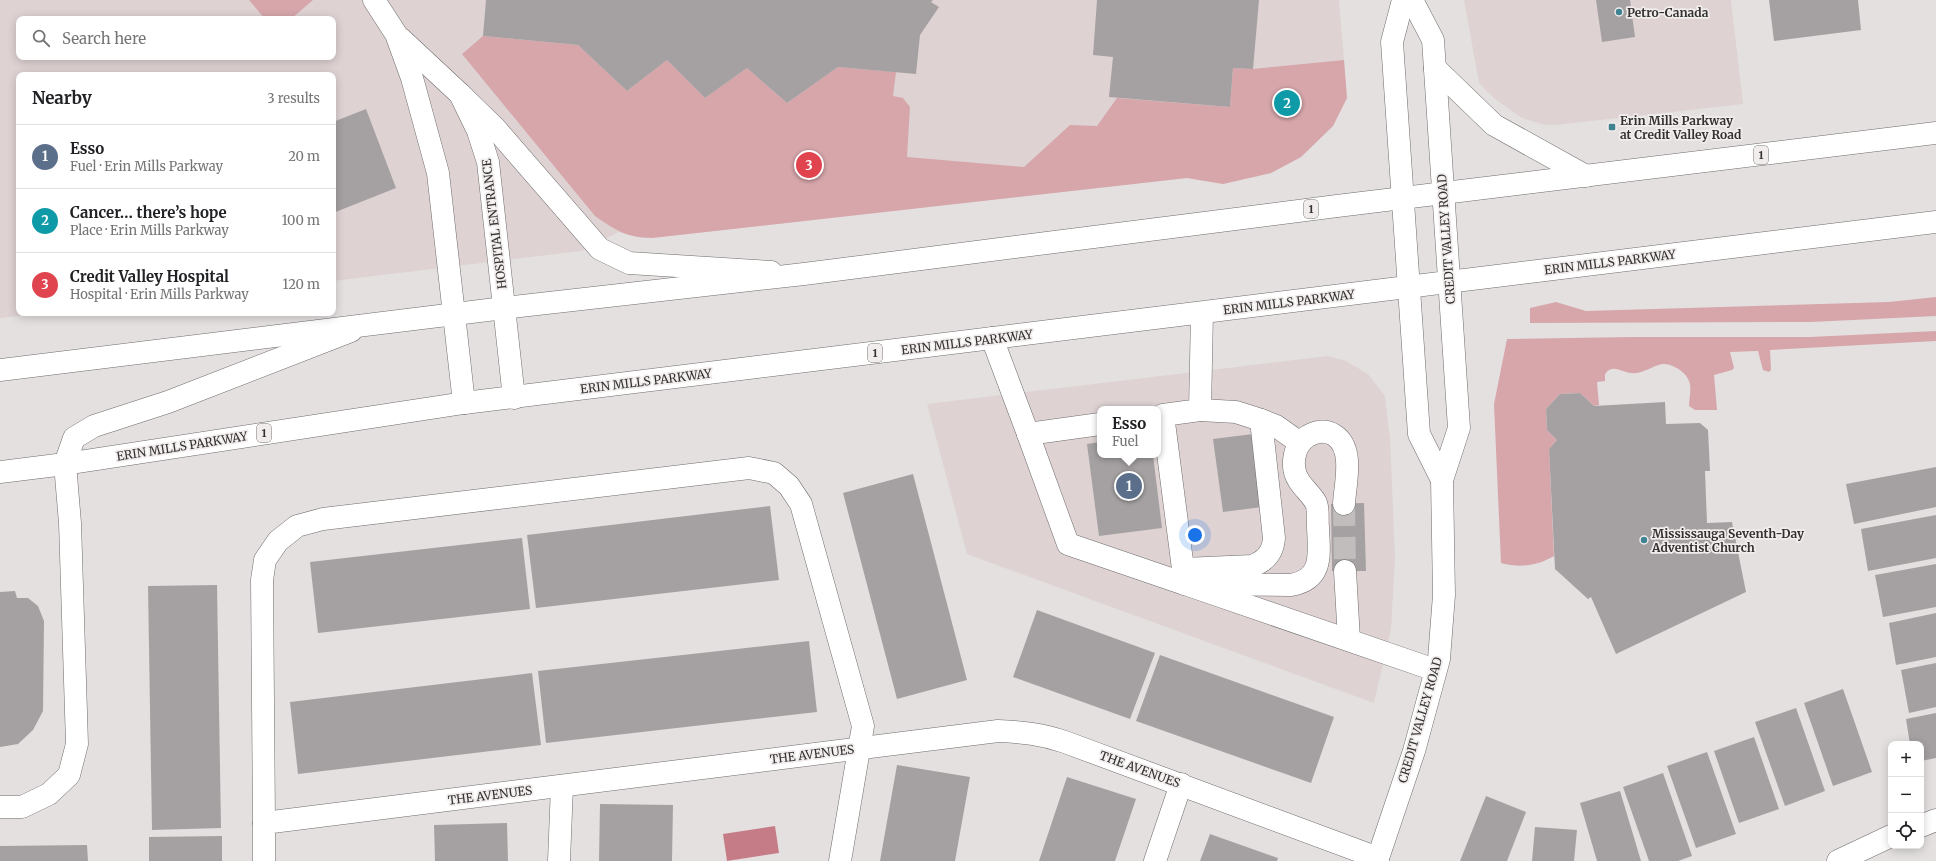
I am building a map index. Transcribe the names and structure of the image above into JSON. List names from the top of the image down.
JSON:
{
  "streets": {
    "main road": [
      "1",
      "HOSPITAL ENTRANCE",
      "CREDIT VALLEY ROAD",
      "ERIN MILLS PARKWAY",
      "THE AVENUES"
    ]
  },
  "crossings": [
    ["1", "HOSPITAL ENTRANCE"],
    ["1", "CREDIT VALLEY ROAD"],
    ["HOSPITAL ENTRANCE", "ERIN MILLS PARKWAY"],
    ["CREDIT VALLEY ROAD", "ERIN MILLS PARKWAY"],
    ["CREDIT VALLEY ROAD", "THE AVENUES"]
  ],
  "places": {
    "other": ["Petro-Canada", "Mississauga Seventh-Day Adventist Church"],
    "transit": ["Erin Mills Parkway at Credit Valley Road"]
  },
  "page": {
    "search": "Search here",
    "heading": ["Nearby", "3 results"],
    "pins": ["2", "3", "1"],
    "list": [
      {
        "mark": "1",
        "name": "Esso",
        "note": "Fuel · Erin Mills Parkway",
        "value": "20 m"
      },
      {
        "mark": "2",
        "name": "Cancer… there’s hope",
        "note": "Place · Erin Mills Parkway",
        "value": "100 m"
      },
      {
        "mark": "3",
        "name": "Credit Valley Hospital",
        "note": "Hospital · Erin Mills Parkway",
        "value": "120 m"
      }
    ],
    "popup": ["Esso", "Fuel"],
    "map_buttons": ["+", "−"]
  }
}
